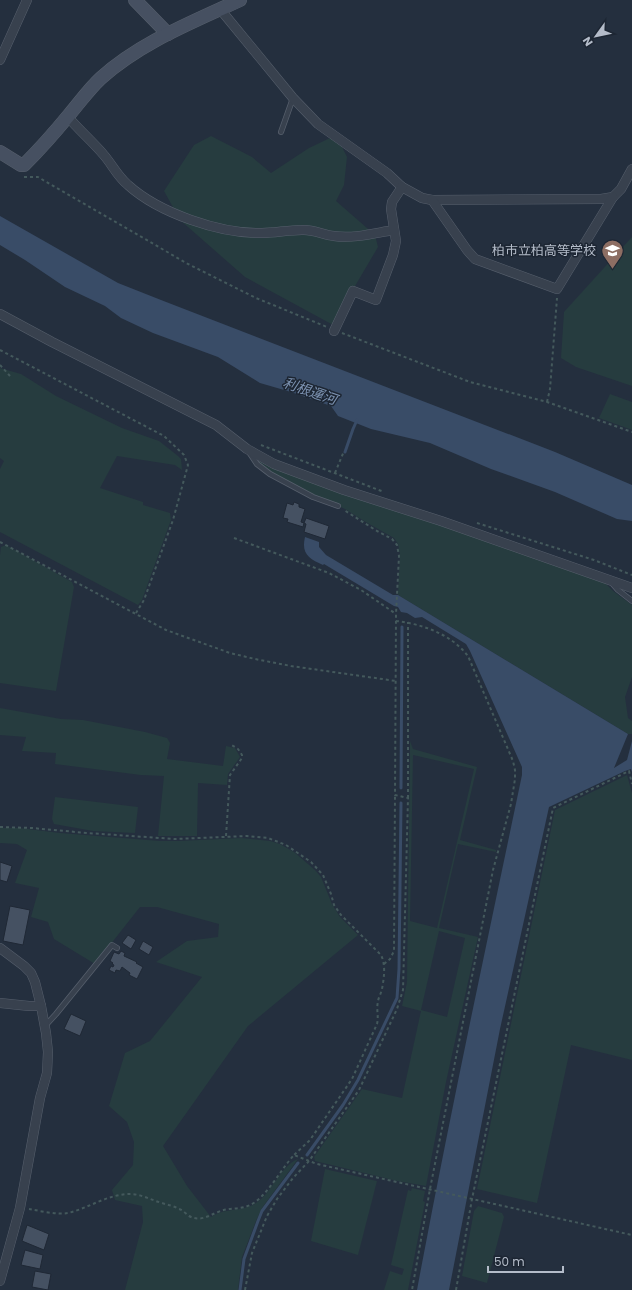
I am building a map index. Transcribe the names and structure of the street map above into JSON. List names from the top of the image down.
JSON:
{
  "water": ["利根運河"],
  "places": {
    "school or university": ["柏市立柏高等学校"]
  },
  "scale_bar": "50 m",
  "north": "bottom left"
}
